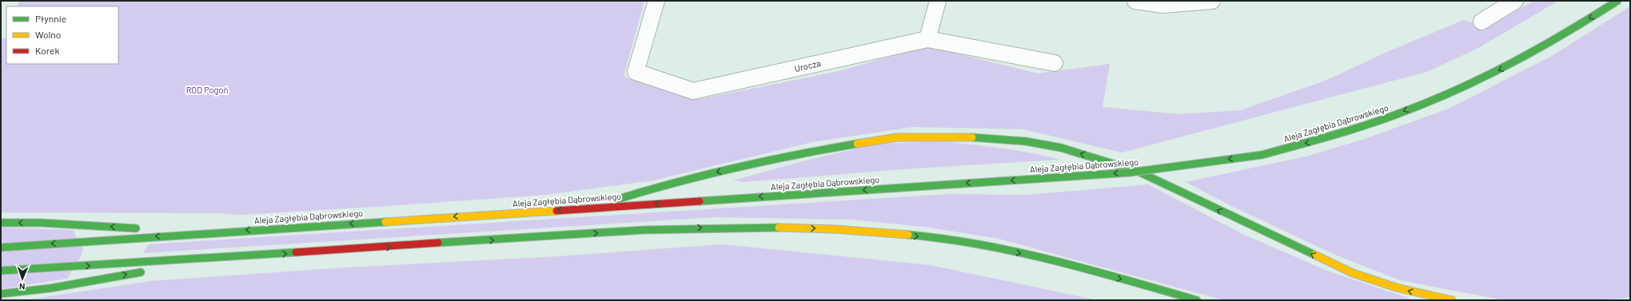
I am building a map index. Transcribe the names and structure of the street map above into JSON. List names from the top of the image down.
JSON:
{
  "streets": {
    "main road": ["Aleja Zagłębia Dąbrowskiego"],
    "street": ["Urocza"]
  },
  "parks": ["ROD Pogoń"],
  "legend": ["Płynnie", "Wolno", "Korek"],
  "north": "bottom"
}
